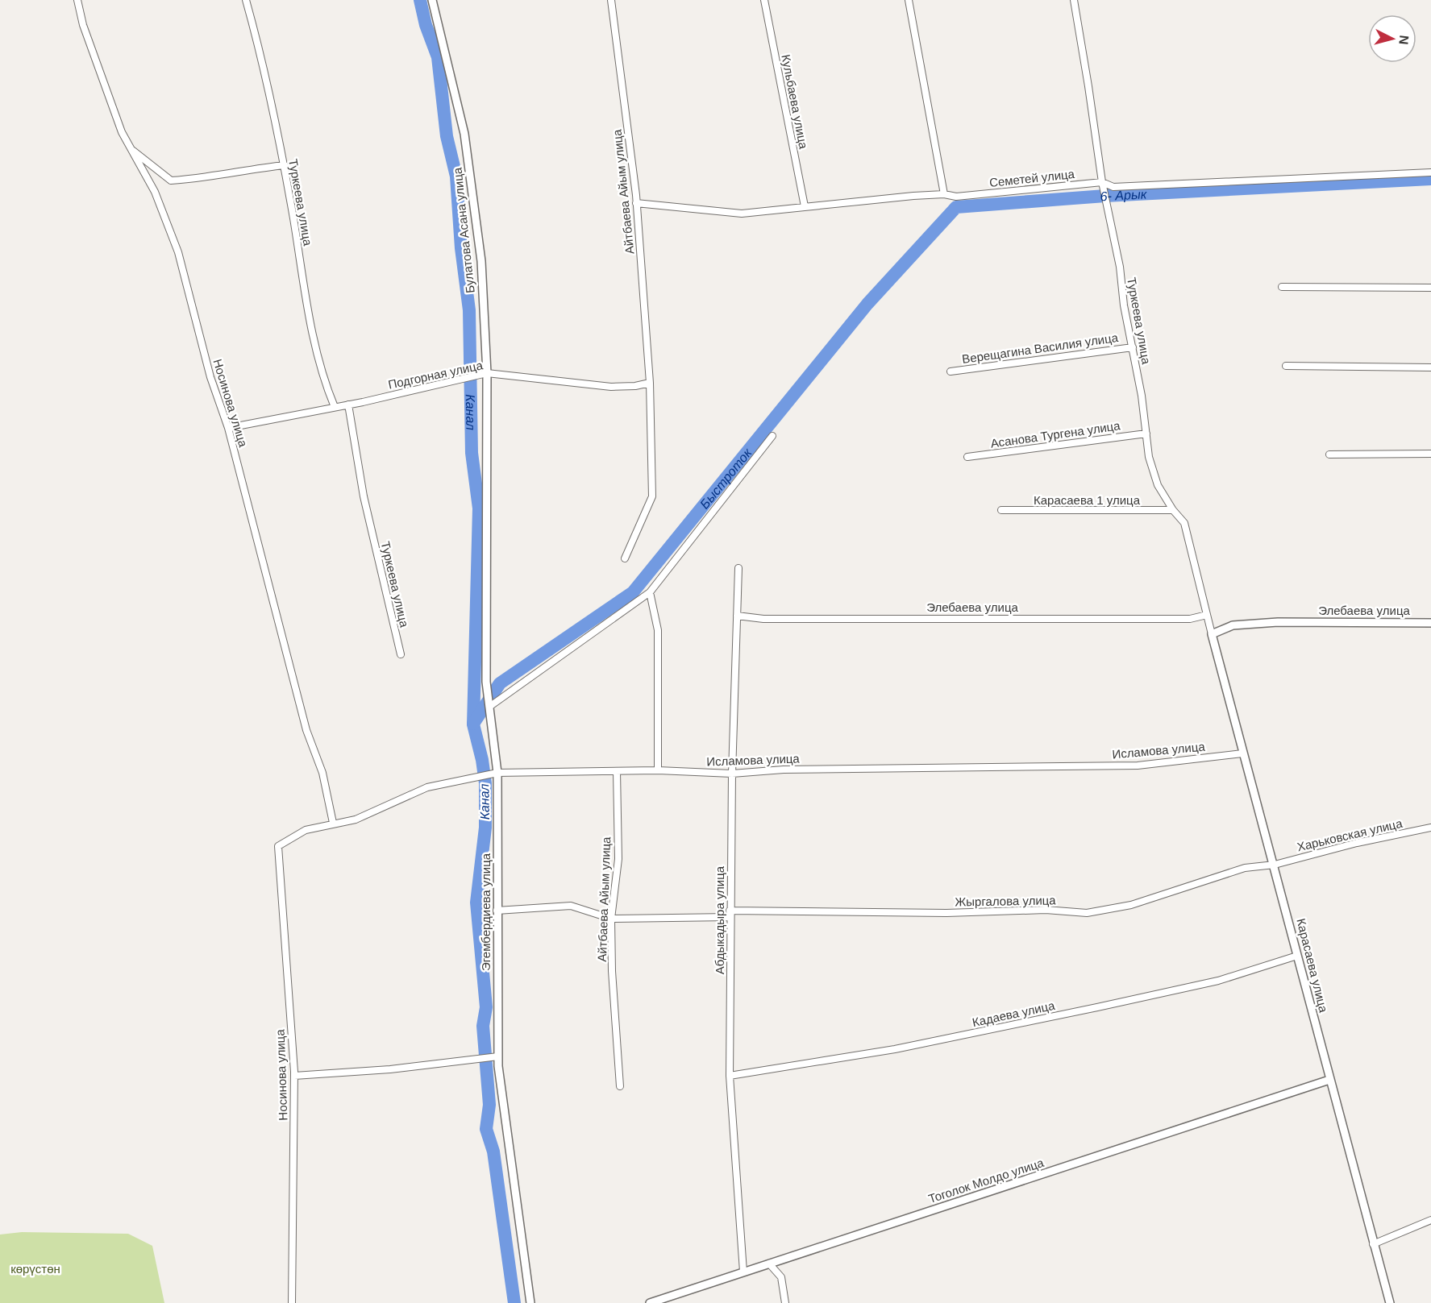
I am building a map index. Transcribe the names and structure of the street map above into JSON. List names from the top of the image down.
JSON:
{
  "streets": {
    "street": [
      "Кульбаева улица",
      "Семетей улица",
      "Айтбаева Айым улица",
      "Туркеева улица",
      "Булатова Асана улица",
      "Верещагина Василия улица",
      "Подгорная улица",
      "Носинова улица",
      "Асанова Тургена улица",
      "Карасаева 1 улица",
      "Элебаева улица",
      "Исламова улица",
      "Харьковская улица",
      "Жыргалова улица",
      "Эгембердиева улица",
      "Абдыкадыра улица",
      "Карасаева улица",
      "Кадаева улица",
      "Тоголок Молдо улица"
    ]
  },
  "crossings": [
    ["Кульбаева улица", "Семетей улица"],
    ["Семетей улица", "Айтбаева Айым улица"],
    ["Семетей улица", "Туркеева улица"],
    ["Айтбаева Айым улица", "Подгорная улица"],
    ["Айтбаева Айым улица", "Исламова улица"],
    ["Айтбаева Айым улица", "Жыргалова улица"],
    ["Туркеева улица", "Верещагина Василия улица"],
    ["Туркеева улица", "Подгорная улица"],
    ["Туркеева улица", "Асанова Тургена улица"],
    ["Туркеева улица", "Карасаева 1 улица"],
    ["Туркеева улица", "Элебаева улица"],
    ["Туркеева улица", "Карасаева улица"],
    ["Булатова Асана улица", "Подгорная улица"],
    ["Булатова Асана улица", "Эгембердиева улица"],
    ["Подгорная улица", "Носинова улица"],
    ["Носинова улица", "Исламова улица"],
    ["Элебаева улица", "Абдыкадыра улица"],
    ["Элебаева улица", "Карасаева улица"],
    ["Исламова улица", "Эгембердиева улица"],
    ["Исламова улица", "Абдыкадыра улица"],
    ["Исламова улица", "Карасаева улица"],
    ["Харьковская улица", "Жыргалова улица"],
    ["Харьковская улица", "Карасаева улица"],
    ["Жыргалова улица", "Эгембердиева улица"],
    ["Жыргалова улица", "Абдыкадыра улица"],
    ["Жыргалова улица", "Карасаева улица"],
    ["Абдыкадыра улица", "Кадаева улица"],
    ["Абдыкадыра улица", "Тоголок Молдо улица"],
    ["Карасаева улица", "Кадаева улица"],
    ["Карасаева улица", "Тоголок Молдо улица"]
  ],
  "water": ["6- Арык", "Канал", "Быстроток"],
  "parks": ["көрүстөн"],
  "north": "right"
}
